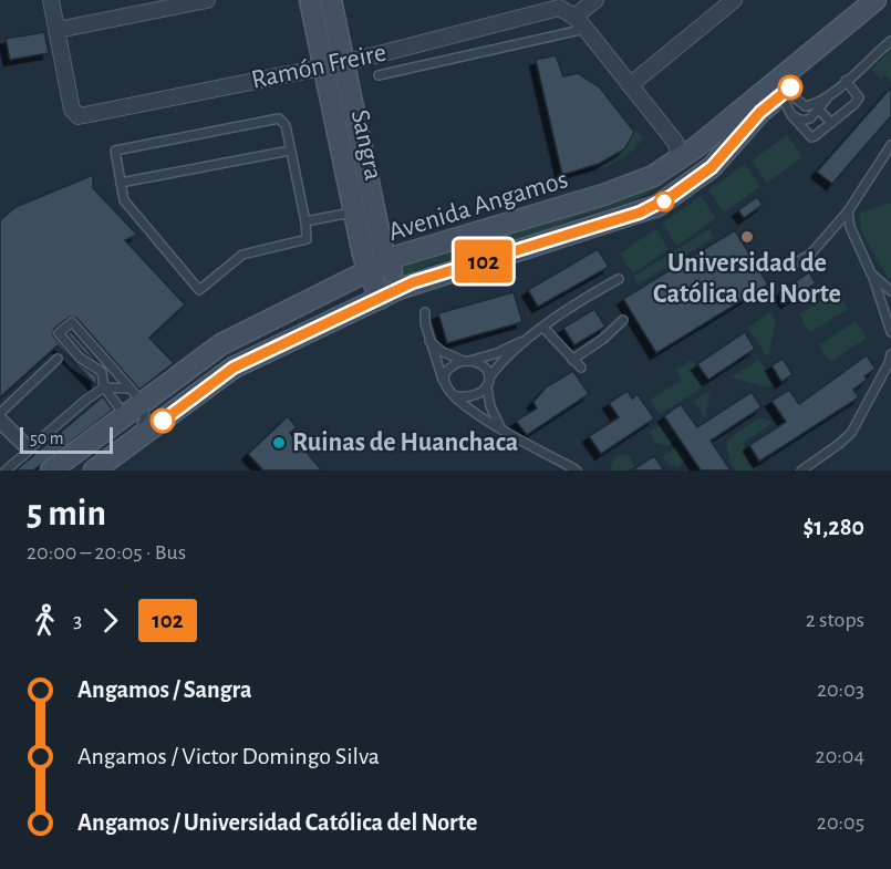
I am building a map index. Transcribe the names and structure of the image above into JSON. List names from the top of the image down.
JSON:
{
  "streets": {
    "main road": ["Sangra", "Avenida Angamos"],
    "street": ["Ramón Freire"]
  },
  "crossings": [
    ["Ramón Freire", "Sangra"],
    ["Sangra", "Avenida Angamos"]
  ],
  "places": ["Universidad de Católica del Norte", "Ruinas de Huanchaca"],
  "lines": ["bus line 102"],
  "scale_bar": "50 m",
  "page": {
    "on_map": "102",
    "scale": "50 m",
    "heading": ["5 min", "20:00 – 20:05 · Bus", "$1,280"],
    "legs": ["3", "102", "2 stops"],
    "list": [
      {
        "name": "Angamos / Sangra",
        "value": "20:03"
      },
      {
        "name": "Angamos / Victor Domingo Silva",
        "value": "20:04"
      },
      {
        "name": "Angamos / Universidad Católica del Norte",
        "value": "20:05"
      }
    ]
  }
}
